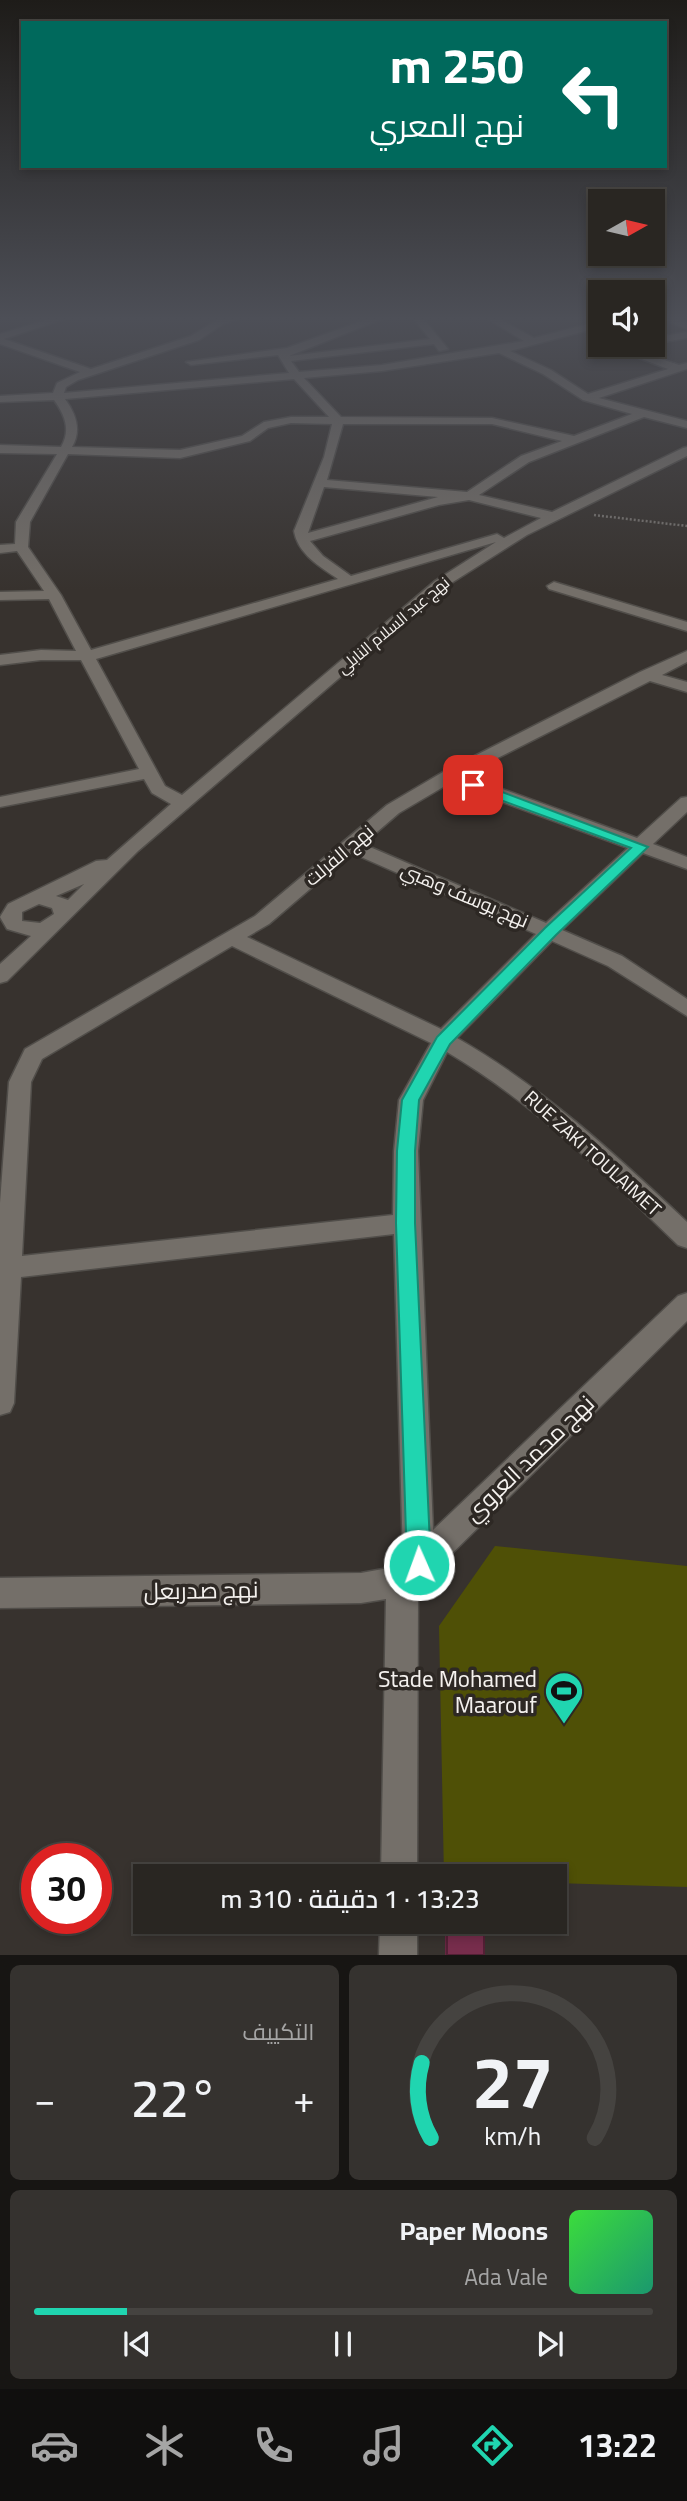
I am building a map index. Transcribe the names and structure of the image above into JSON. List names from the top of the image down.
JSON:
{
  "streets": {
    "street": [
      "نهج عبد السلام النابلي",
      "نهج الفرلت",
      "نهج يوسف وهبي",
      "RUE ZAKI TOULAIMET",
      "نهج محمد العروي",
      "نهج صدربعل"
    ]
  },
  "crossings": [
    ["نهج الفرلت", "نهج يوسف وهبي"],
    ["نهج الفرلت", "RUE ZAKI TOULAIMET"],
    ["نهج محمد العروي", "نهج صدربعل"]
  ],
  "places": {
    "sports": ["Stade Mohamed Maarouf"]
  },
  "north": "right",
  "page": {
    "turn": ["250 m", "نهج المعري"],
    "limit": "30",
    "trip": "13:23 · 1 دقيقة · 310 m",
    "tile": "التكييف",
    "heat": ["−", "22°", "+"],
    "song": ["Paper Moons", "Ada Vale"],
    "tabs": "13:22",
    "gauge": ["27", "km/h"]
  }
}
